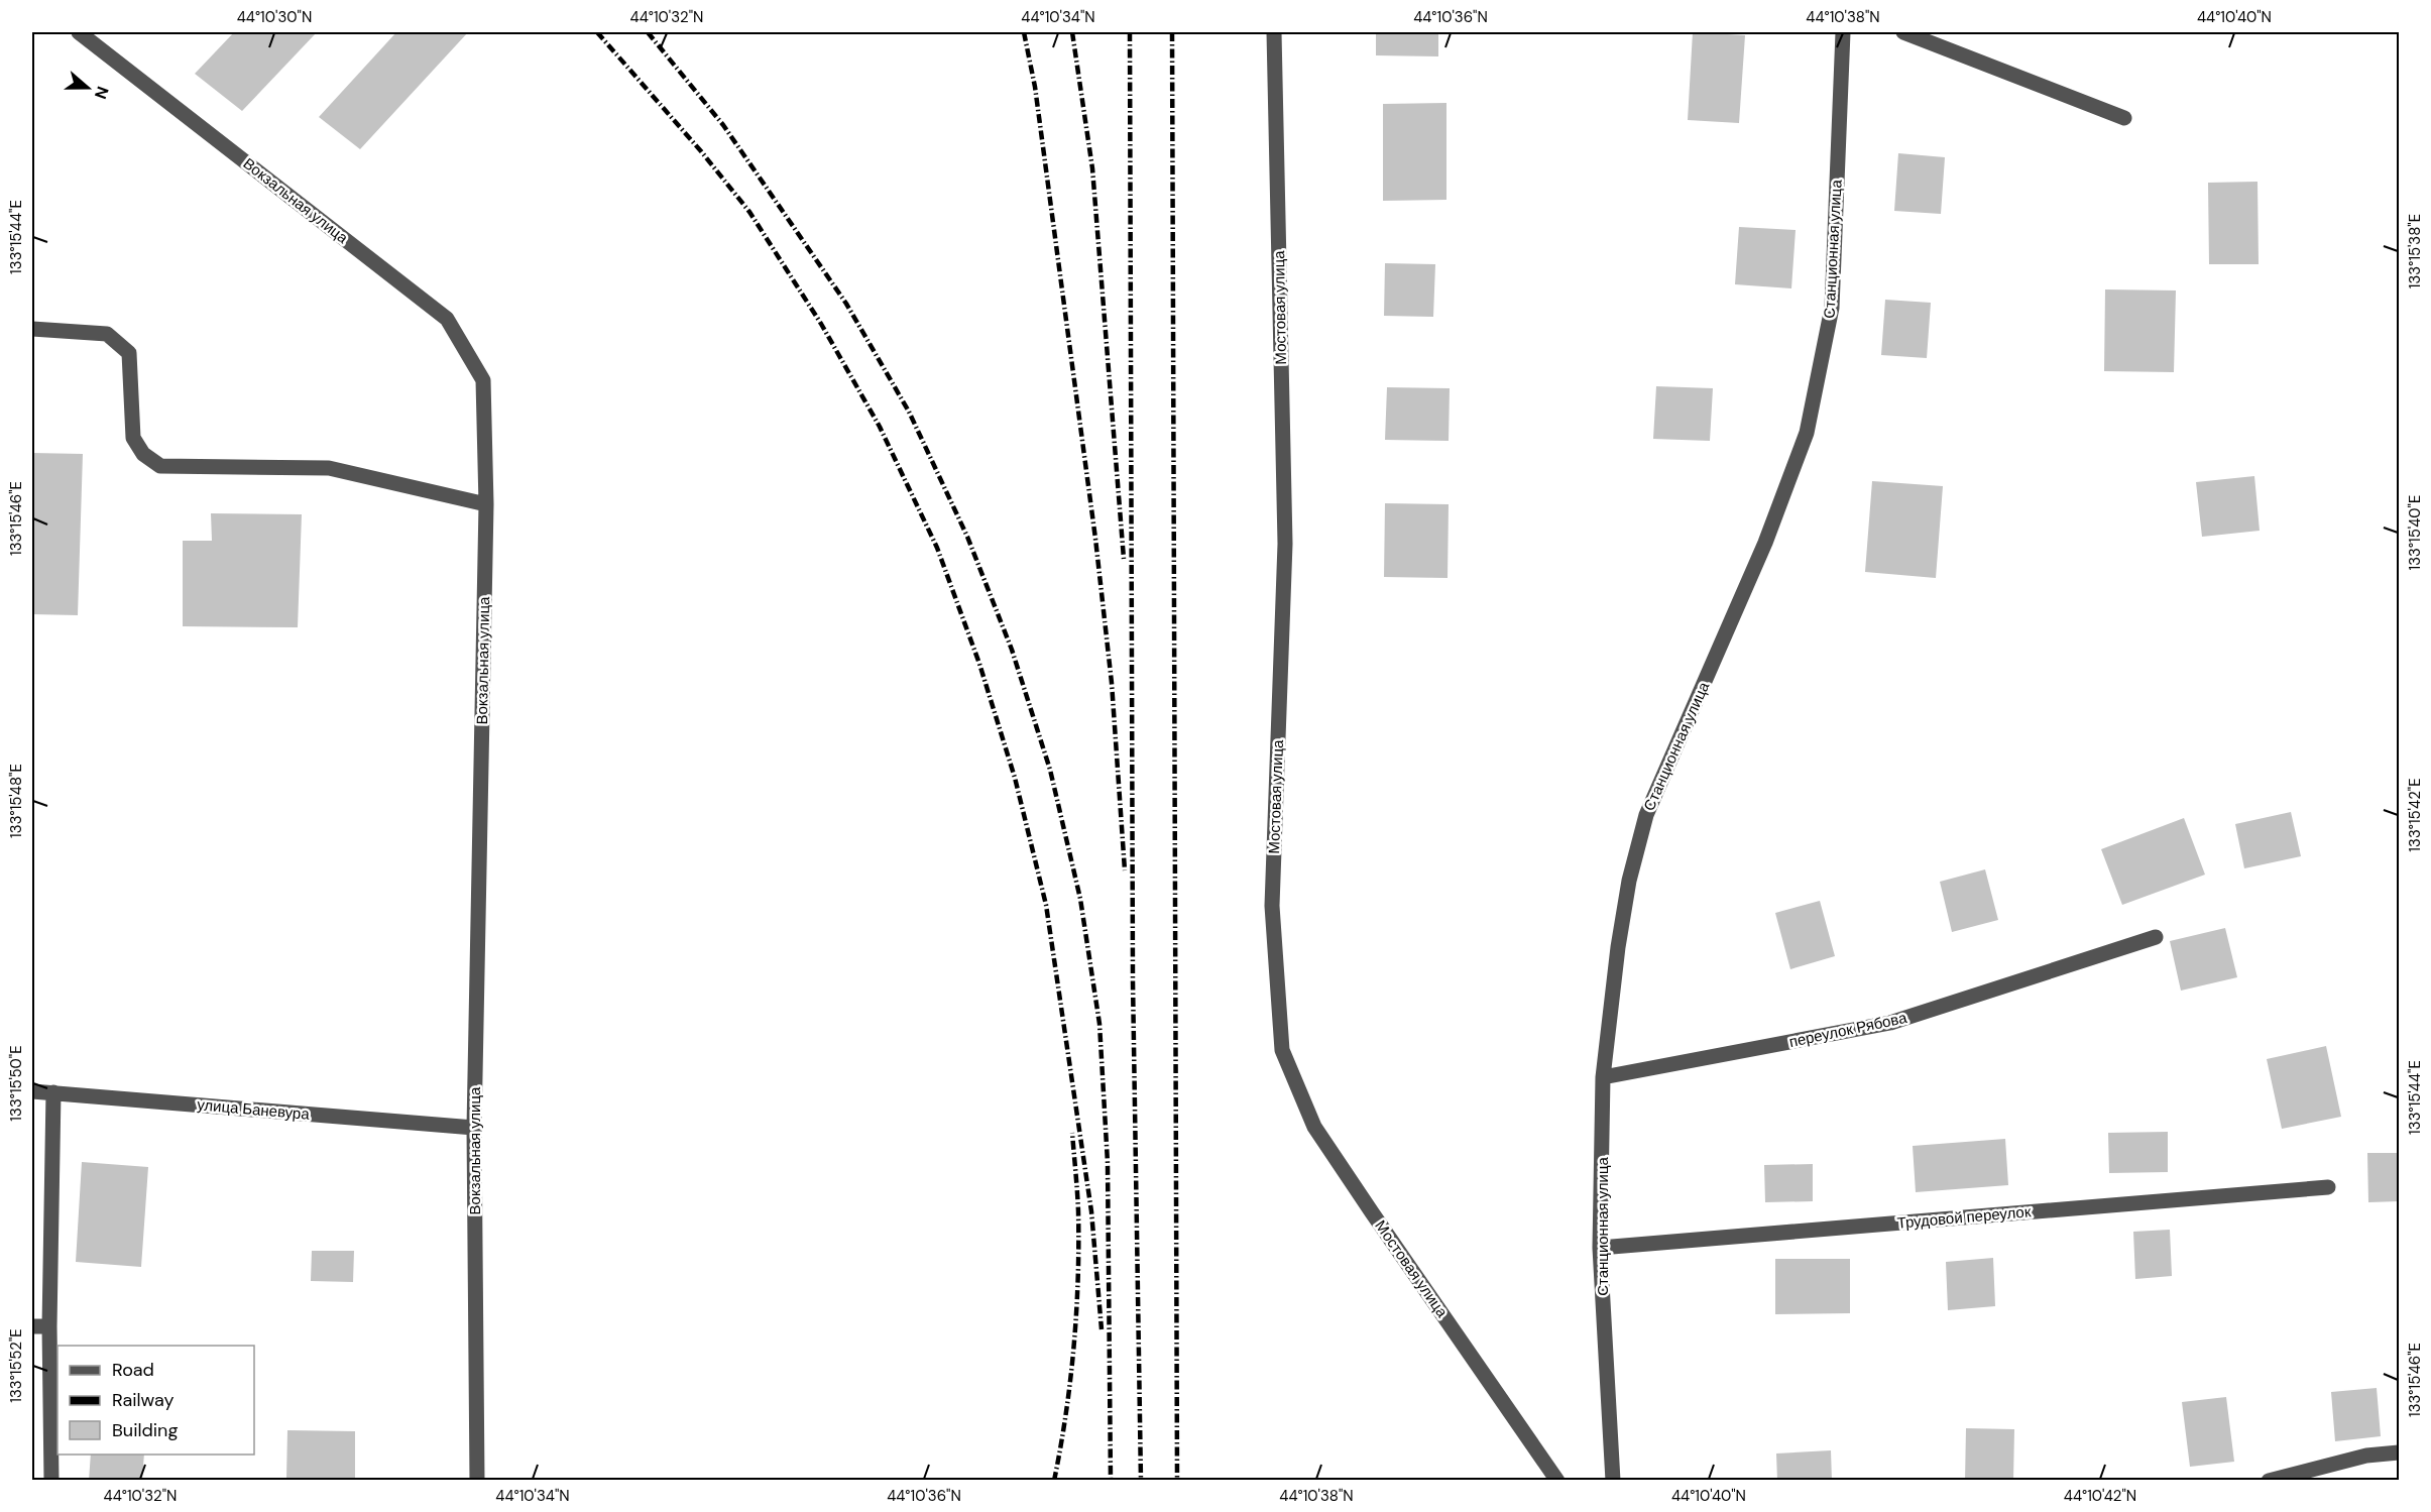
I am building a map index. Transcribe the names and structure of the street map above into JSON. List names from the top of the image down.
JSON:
{
  "streets": {
    "street": [
      "Вокзальная улица",
      "Станционная улица",
      "Мостовая улица",
      "переулок Рябова",
      "улица Баневура",
      "Трудовой переулок"
    ]
  },
  "crossings": [
    ["Вокзальная улица", "улица Баневура"],
    ["Станционная улица", "переулок Рябова"],
    ["Станционная улица", "Трудовой переулок"]
  ],
  "legend": ["Road", "Railway", "Building"],
  "north": "right",
  "coordinates": [
    "44°10'30\"N",
    "44°10'32\"N",
    "44°10'34\"N",
    "44°10'36\"N",
    "44°10'38\"N",
    "44°10'40\"N",
    "133°15'44\"E",
    "133°15'38\"E",
    "133°15'46\"E",
    "133°15'40\"E",
    "133°15'48\"E",
    "133°15'42\"E",
    "133°15'50\"E",
    "133°15'52\"E",
    "44°10'42\"N"
  ]
}
